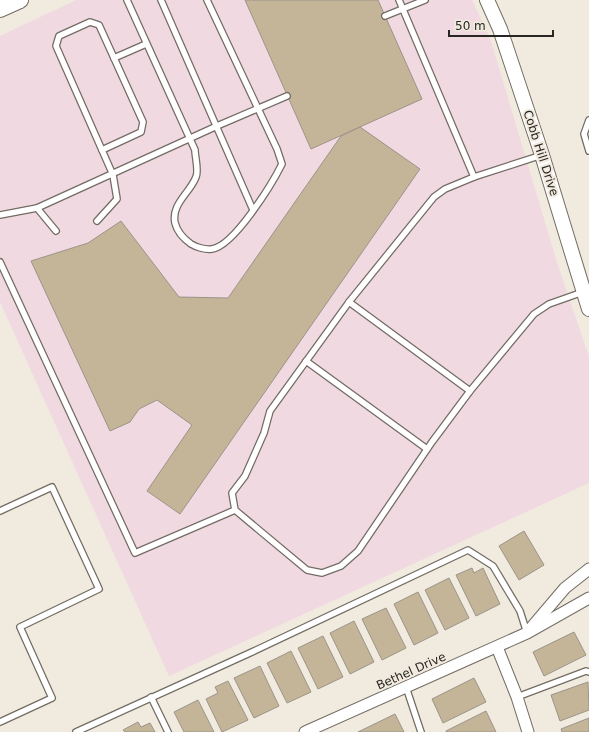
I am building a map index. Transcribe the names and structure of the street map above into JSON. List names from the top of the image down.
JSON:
{
  "streets": {
    "street": ["Cobb Hill Drive", "Bethel Drive"]
  },
  "scale_bar": "50 m"
}
